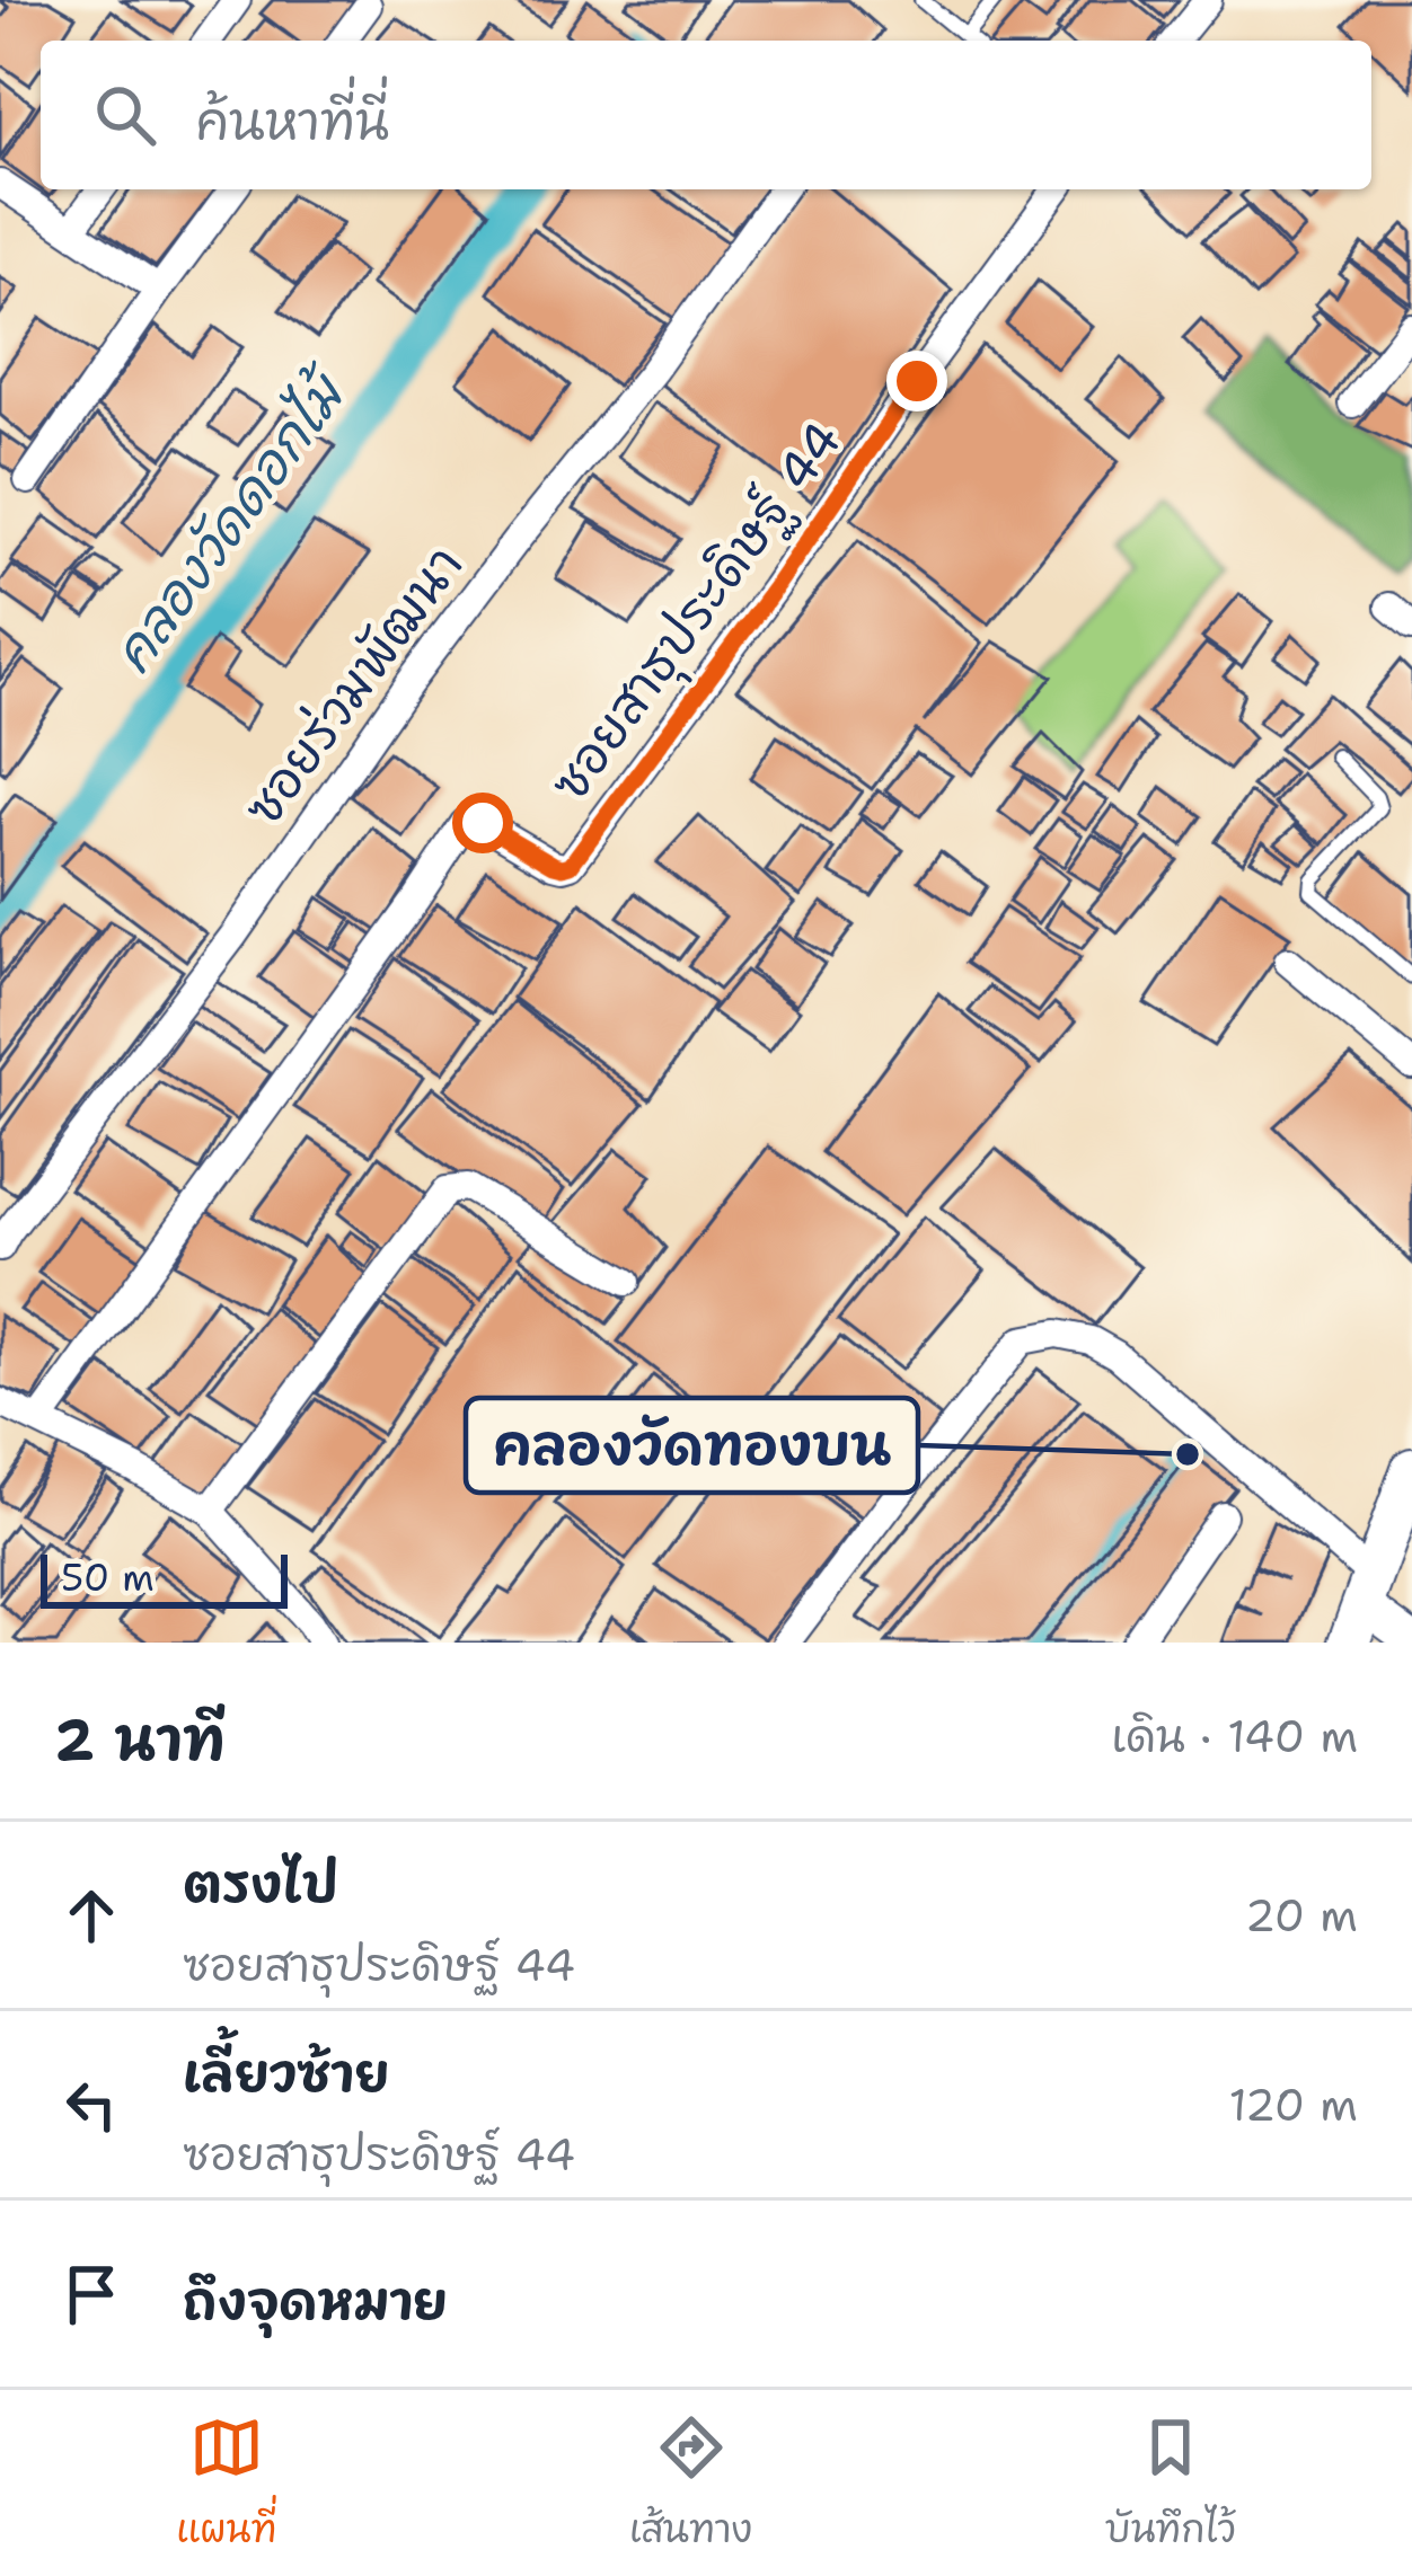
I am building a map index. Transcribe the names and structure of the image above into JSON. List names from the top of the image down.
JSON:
{
  "streets": {
    "street": ["ซอยสาธุประดิษฐ์ 44", "ซอยร่วมพัฒนา"]
  },
  "water": ["คลองวัดดอกไม้"],
  "places": ["คลองวัดทองบน"],
  "scale_bar": "50 m",
  "page": {
    "search": "ค้นหาที่นี่",
    "scale": "50 m",
    "heading": ["2 นาที", "เดิน · 140 m"],
    "list": [
      ["ตรงไป", "ซอยสาธุประดิษฐ์ 44", "20 m"],
      ["เลี้ยวซ้าย", "ซอยสาธุประดิษฐ์ 44", "120 m"],
      "ถึงจุดหมาย"
    ],
    "nav": ["แผนที่", "เส้นทาง", "บันทึกไว้"]
  }
}
